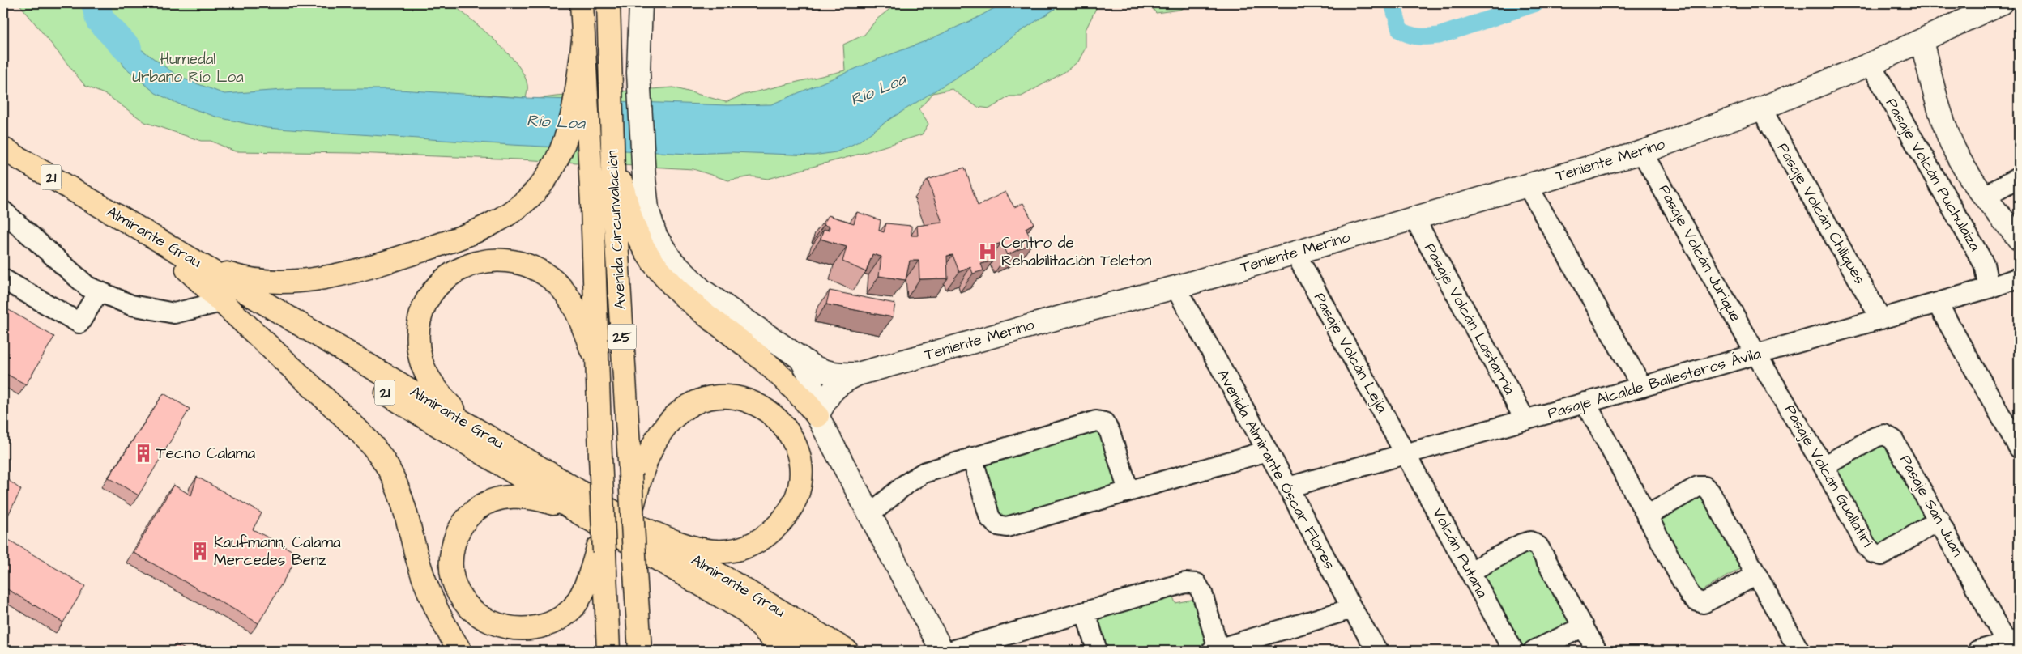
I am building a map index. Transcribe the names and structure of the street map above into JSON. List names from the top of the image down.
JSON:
{
  "streets": {
    "main road": [
      "21",
      "Avenida Circunvalación",
      "Almirante Grau",
      "25"
    ],
    "street": [
      "Teniente Merino",
      "Pasaje Volcán Puchulaiza",
      "Pasaje Volcán Chiliques",
      "Pasaje Volcán Jurique",
      "Pasaje Volcán Lastarria",
      "Pasaje Volcán Lejía",
      "Pasaje Alcalde Ballesteros Ávila",
      "Avenida Almirante Óscar Flores",
      "Pasaje Volcán Guallatiri",
      "Pasaje San Juan",
      "Volcán Putana"
    ]
  },
  "crossings": [
    ["Teniente Merino", "Pasaje Volcán Puchulaiza"],
    ["Teniente Merino", "Pasaje Volcán Chiliques"],
    ["Teniente Merino", "Avenida Circunvalación"],
    ["Teniente Merino", "Pasaje Volcán Jurique"],
    ["Teniente Merino", "Pasaje Volcán Lastarria"],
    ["Teniente Merino", "Pasaje Volcán Lejía"],
    ["Teniente Merino", "Avenida Almirante Óscar Flores"],
    ["Pasaje Volcán Puchulaiza", "Pasaje Alcalde Ballesteros Ávila"],
    ["Pasaje Volcán Chiliques", "Pasaje Alcalde Ballesteros Ávila"],
    ["Avenida Circunvalación", "Almirante Grau"],
    ["Pasaje Volcán Jurique", "Pasaje Alcalde Ballesteros Ávila"],
    ["Pasaje Volcán Jurique", "Pasaje Volcán Guallatiri"],
    ["Pasaje Volcán Lastarria", "Pasaje Alcalde Ballesteros Ávila"],
    ["Pasaje Volcán Lejía", "Pasaje Alcalde Ballesteros Ávila"],
    ["Pasaje Volcán Lejía", "Volcán Putana"],
    ["Pasaje Alcalde Ballesteros Ávila", "Avenida Almirante Óscar Flores"],
    ["Pasaje Alcalde Ballesteros Ávila", "Pasaje Volcán Guallatiri"],
    ["Pasaje Alcalde Ballesteros Ávila", "Volcán Putana"],
    ["Pasaje Volcán Guallatiri", "Pasaje San Juan"]
  ],
  "water": ["Río Loa"],
  "parks": ["Humedal Urbano Río Loa"],
  "places": {
    "hospital": ["Centro de Rehabilitación Teleton"],
    "building": ["Tecno Calama", "Kaufmann, Calama Mercedes Benz"]
  }
}
